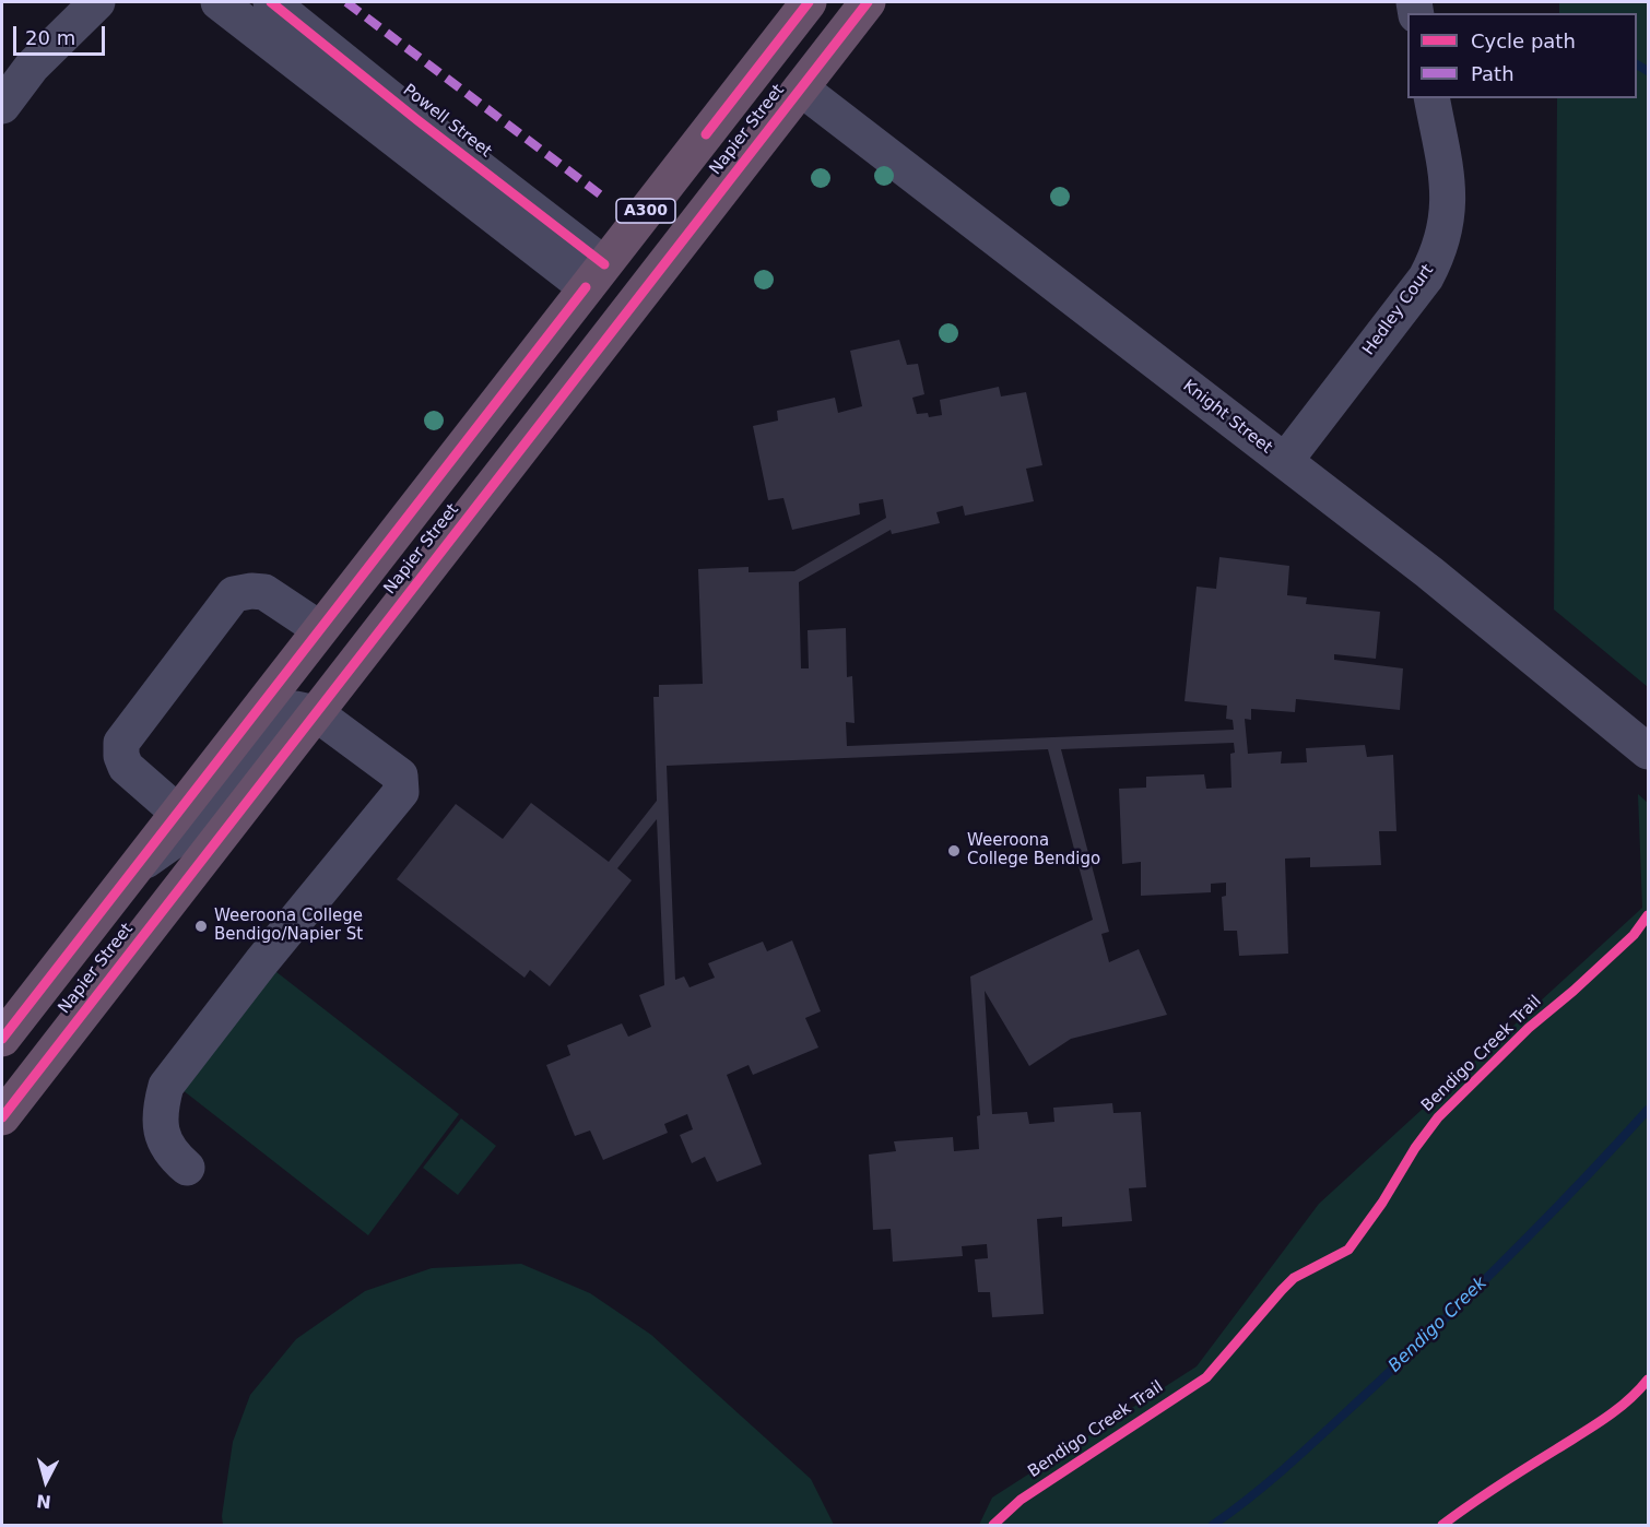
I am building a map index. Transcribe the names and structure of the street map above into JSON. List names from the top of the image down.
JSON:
{
  "streets": {
    "highway": ["Powell Street", "Napier Street", "A300"],
    "street": ["Hedley Court", "Knight Street"],
    "cycle path": ["Bendigo Creek Trail"]
  },
  "crossings": [
    ["Powell Street", "Napier Street"],
    ["Napier Street", "Knight Street"],
    ["Hedley Court", "Knight Street"]
  ],
  "water": ["Bendigo Creek"],
  "places": ["Weeroona College Bendigo", "Weeroona College Bendigo/Napier St"],
  "legend": ["Cycle path", "Path"],
  "scale_bar": "20 m",
  "north": "bottom"
}
